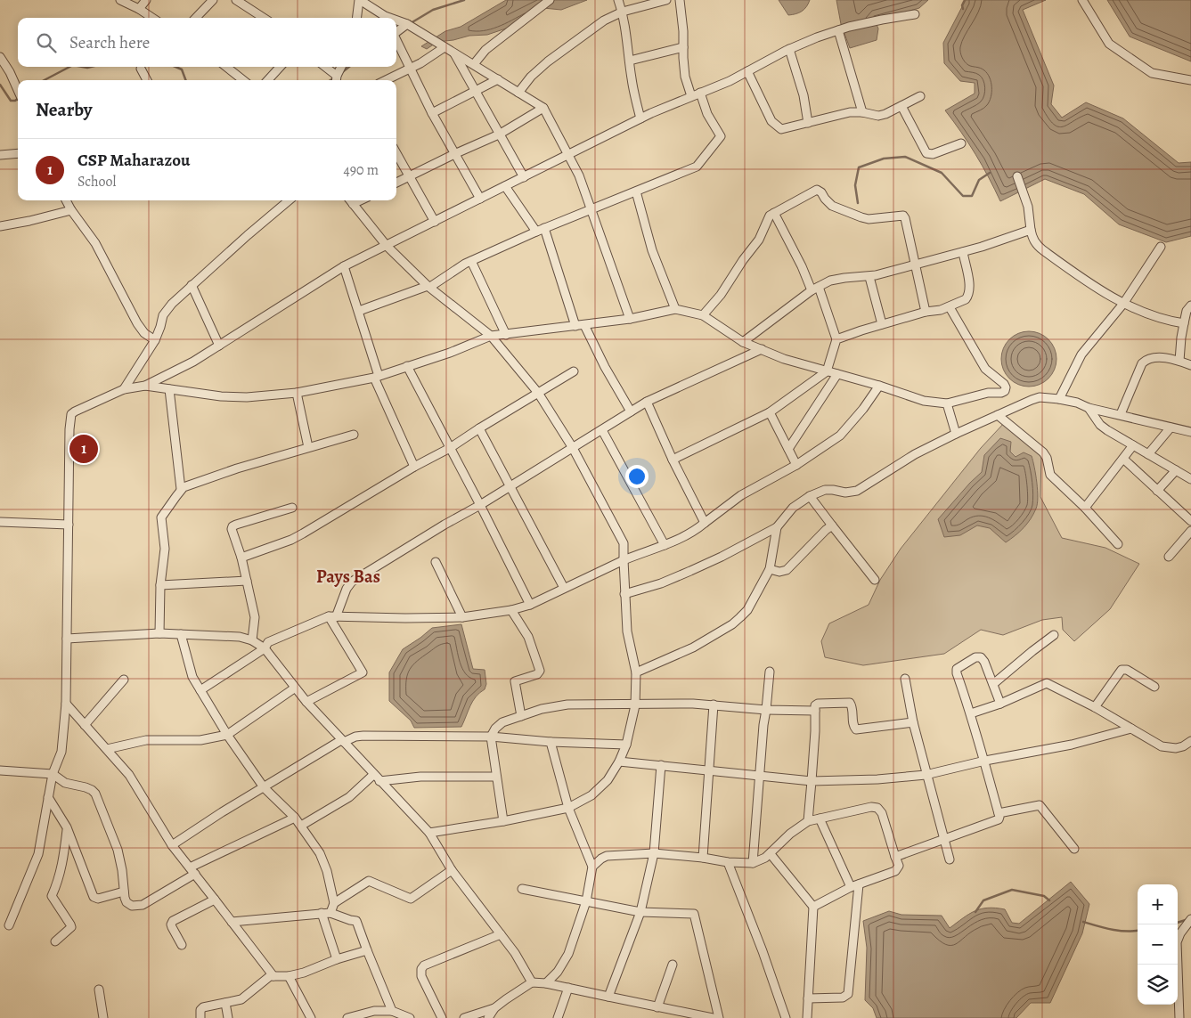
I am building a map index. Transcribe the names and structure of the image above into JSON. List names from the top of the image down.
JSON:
{
  "districts": ["Pays Bas"],
  "page": {
    "search": "Search here",
    "heading": "Nearby",
    "list": [
      {
        "mark": "1",
        "name": "CSP Maharazou",
        "note": "School",
        "value": "490 m"
      }
    ],
    "pins": "1",
    "map_buttons": ["+", "−"]
  }
}
